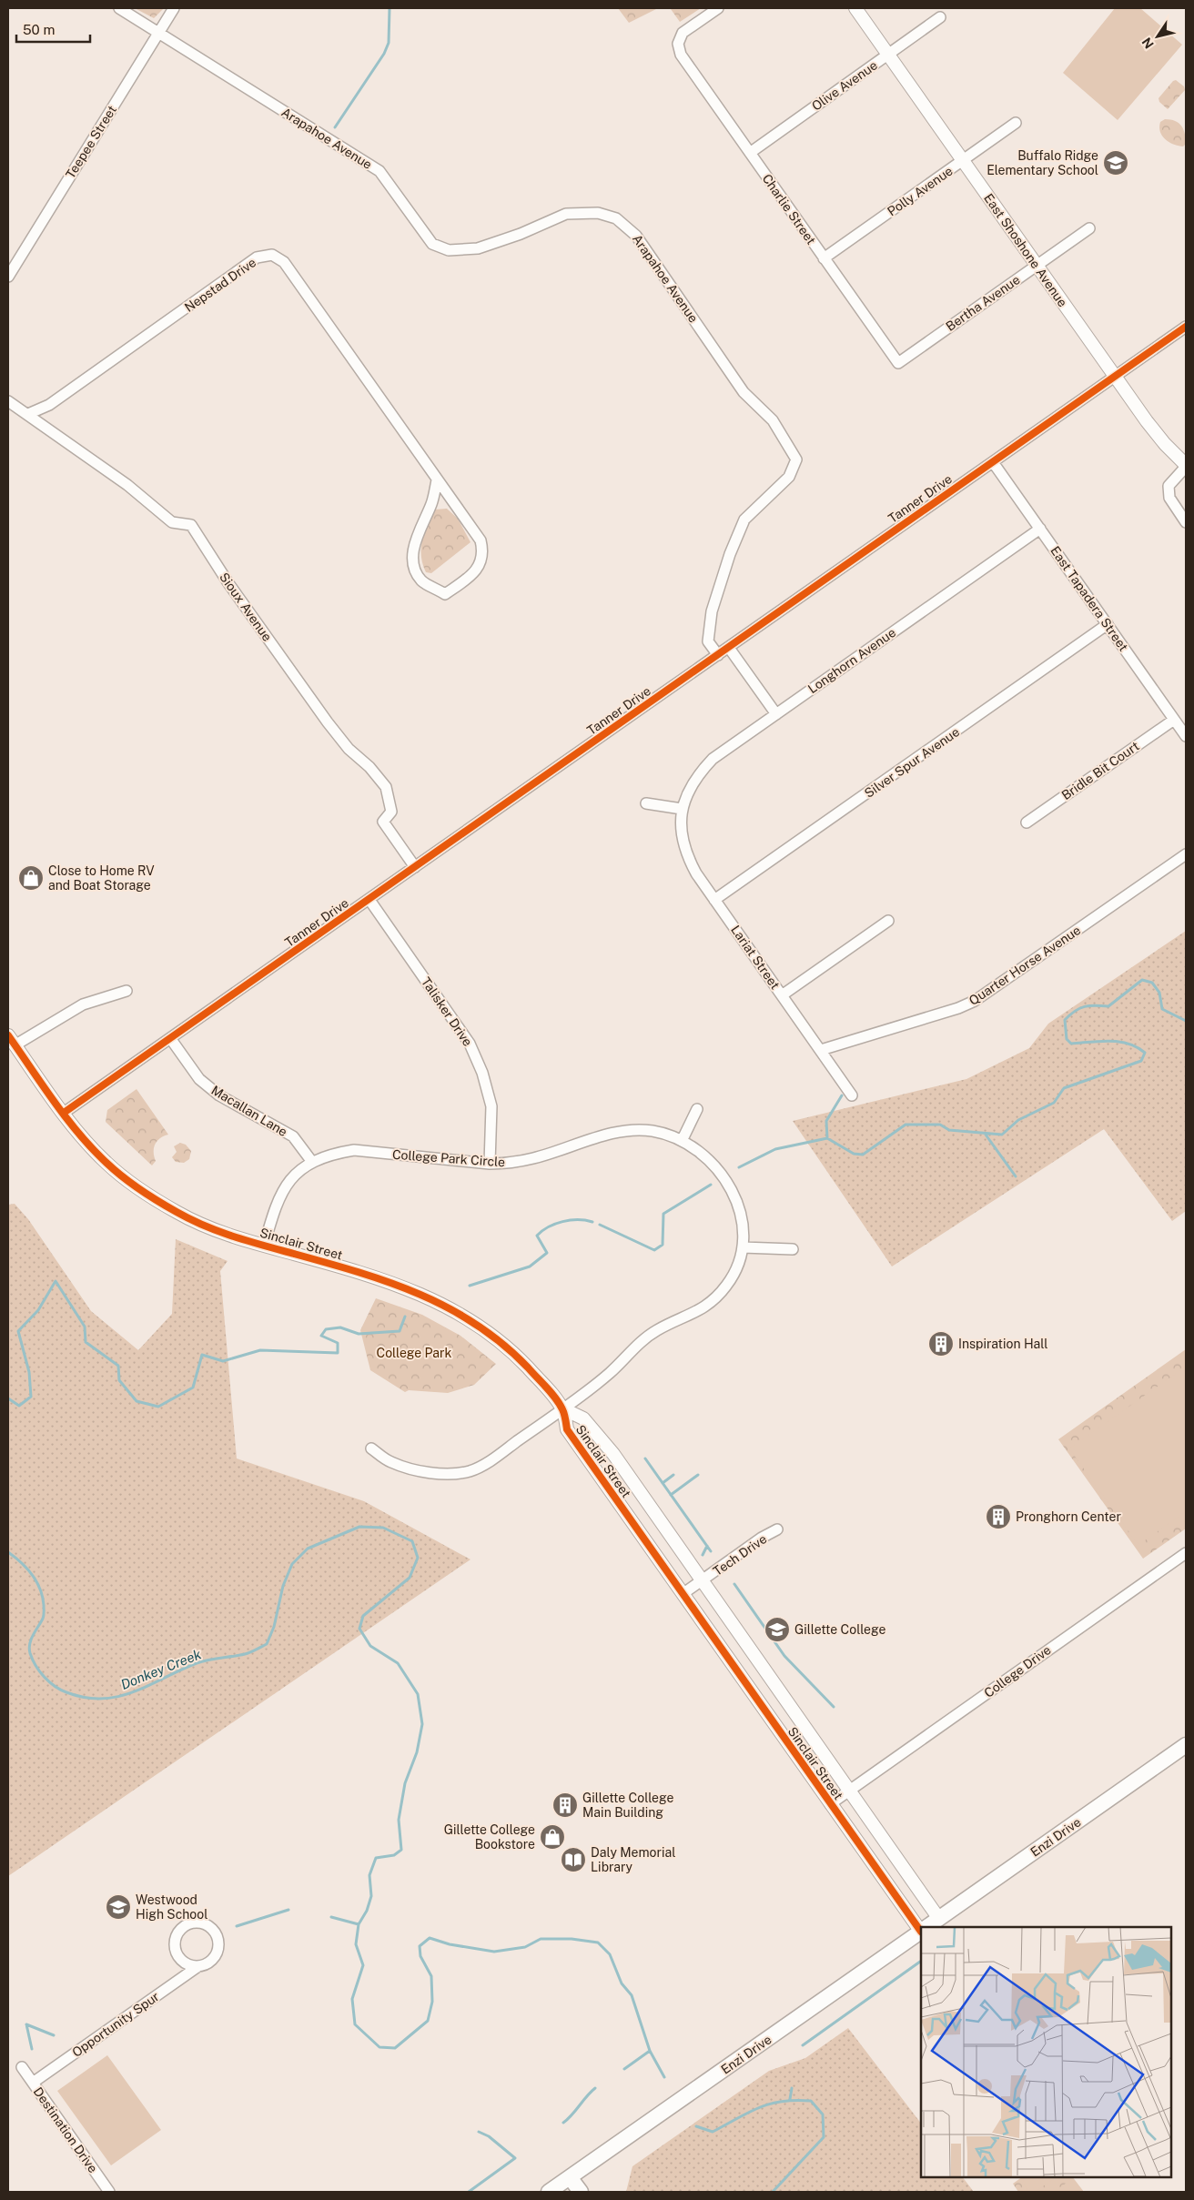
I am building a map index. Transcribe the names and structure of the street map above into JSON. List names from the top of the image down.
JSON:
{
  "streets": {
    "main road": ["Enzi Drive"],
    "street": [
      "Olive Avenue",
      "Arapahoe Avenue",
      "Teepee Street",
      "Polly Avenue",
      "Charlie Street",
      "East Shoshone Avenue",
      "Nepstad Drive",
      "Bertha Avenue",
      "Tanner Drive",
      "East Tapadera Street",
      "Sioux Avenue",
      "Longhorn Avenue",
      "Silver Spur Avenue",
      "Bridle Bit Court",
      "Lariat Street",
      "Quarter Horse Avenue",
      "Talisker Drive",
      "Macallan Lane",
      "College Park Circle",
      "Sinclair Street",
      "Tech Drive",
      "College Drive",
      "Opportunity Spur",
      "Destination Drive"
    ]
  },
  "crossings": [
    ["Olive Avenue", "Charlie Street"],
    ["Olive Avenue", "East Shoshone Avenue"],
    ["Arapahoe Avenue", "Teepee Street"],
    ["Arapahoe Avenue", "Tanner Drive"],
    ["Polly Avenue", "Charlie Street"],
    ["Polly Avenue", "East Shoshone Avenue"],
    ["Charlie Street", "Bertha Avenue"],
    ["East Shoshone Avenue", "Bertha Avenue"],
    ["East Shoshone Avenue", "Tanner Drive"],
    ["Nepstad Drive", "Sioux Avenue"],
    ["Tanner Drive", "East Tapadera Street"],
    ["Tanner Drive", "Sioux Avenue"],
    ["Tanner Drive", "Talisker Drive"],
    ["Tanner Drive", "Macallan Lane"],
    ["Tanner Drive", "Sinclair Street"],
    ["East Tapadera Street", "Longhorn Avenue"],
    ["East Tapadera Street", "Silver Spur Avenue"],
    ["East Tapadera Street", "Bridle Bit Court"],
    ["Longhorn Avenue", "Lariat Street"],
    ["Silver Spur Avenue", "Lariat Street"],
    ["Lariat Street", "Quarter Horse Avenue"],
    ["Talisker Drive", "College Park Circle"],
    ["Macallan Lane", "College Park Circle"],
    ["College Park Circle", "Sinclair Street"],
    ["Sinclair Street", "Tech Drive"],
    ["Sinclair Street", "College Drive"],
    ["Sinclair Street", "Enzi Drive"],
    ["Opportunity Spur", "Destination Drive"]
  ],
  "water": ["Donkey Creek"],
  "parks": ["College Park"],
  "places": {
    "school or university": ["Buffalo Ridge Elementary School", "Gillette College", "Westwood High School"],
    "shop": ["Close to Home RV and Boat Storage", "Gillette College Bookstore"],
    "building": ["Inspiration Hall", "Pronghorn Center", "Gillette College Main Building"],
    "library": ["Daly Memorial Library"]
  },
  "scale_bar": "50 m",
  "north": "bottom left"
}
